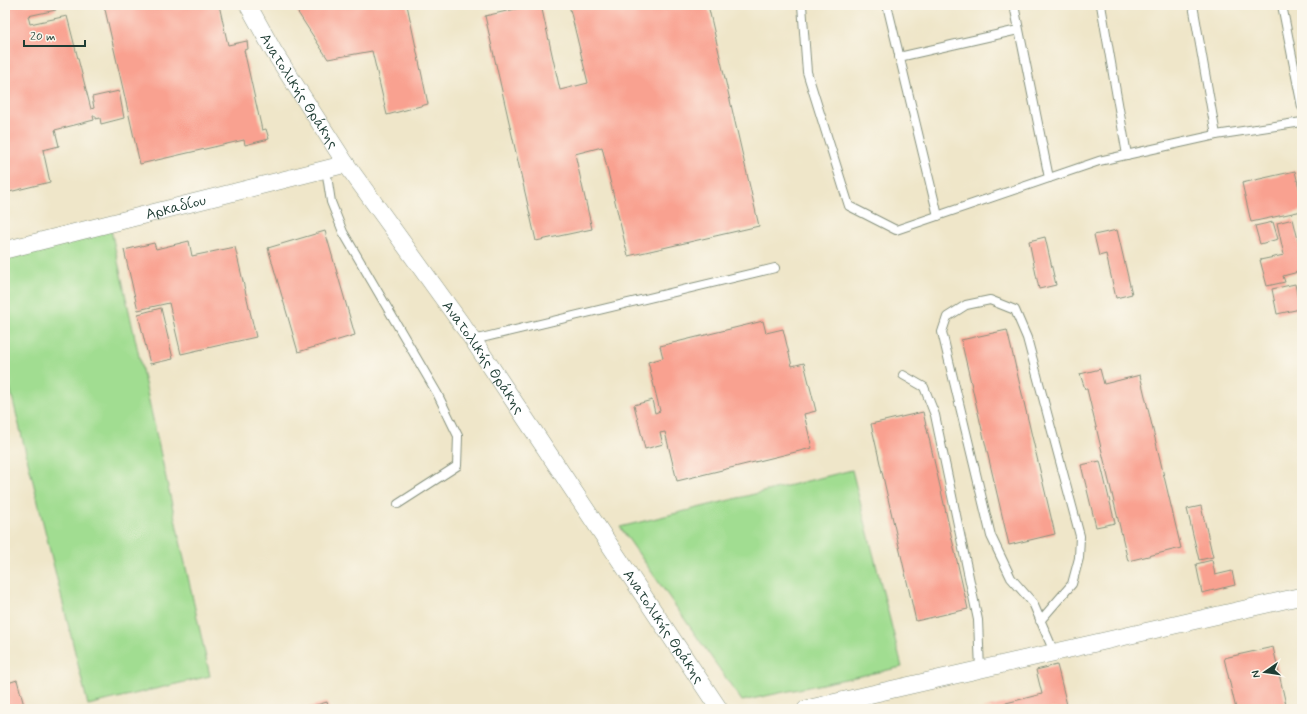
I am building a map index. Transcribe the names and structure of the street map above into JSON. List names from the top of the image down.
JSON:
{
  "streets": {
    "street": ["Ανατολικής Θράκης", "Αρκαδίου"]
  },
  "crossings": [
    ["Ανατολικής Θράκης", "Αρκαδίου"]
  ],
  "scale_bar": "20 m",
  "north": "left"
}
